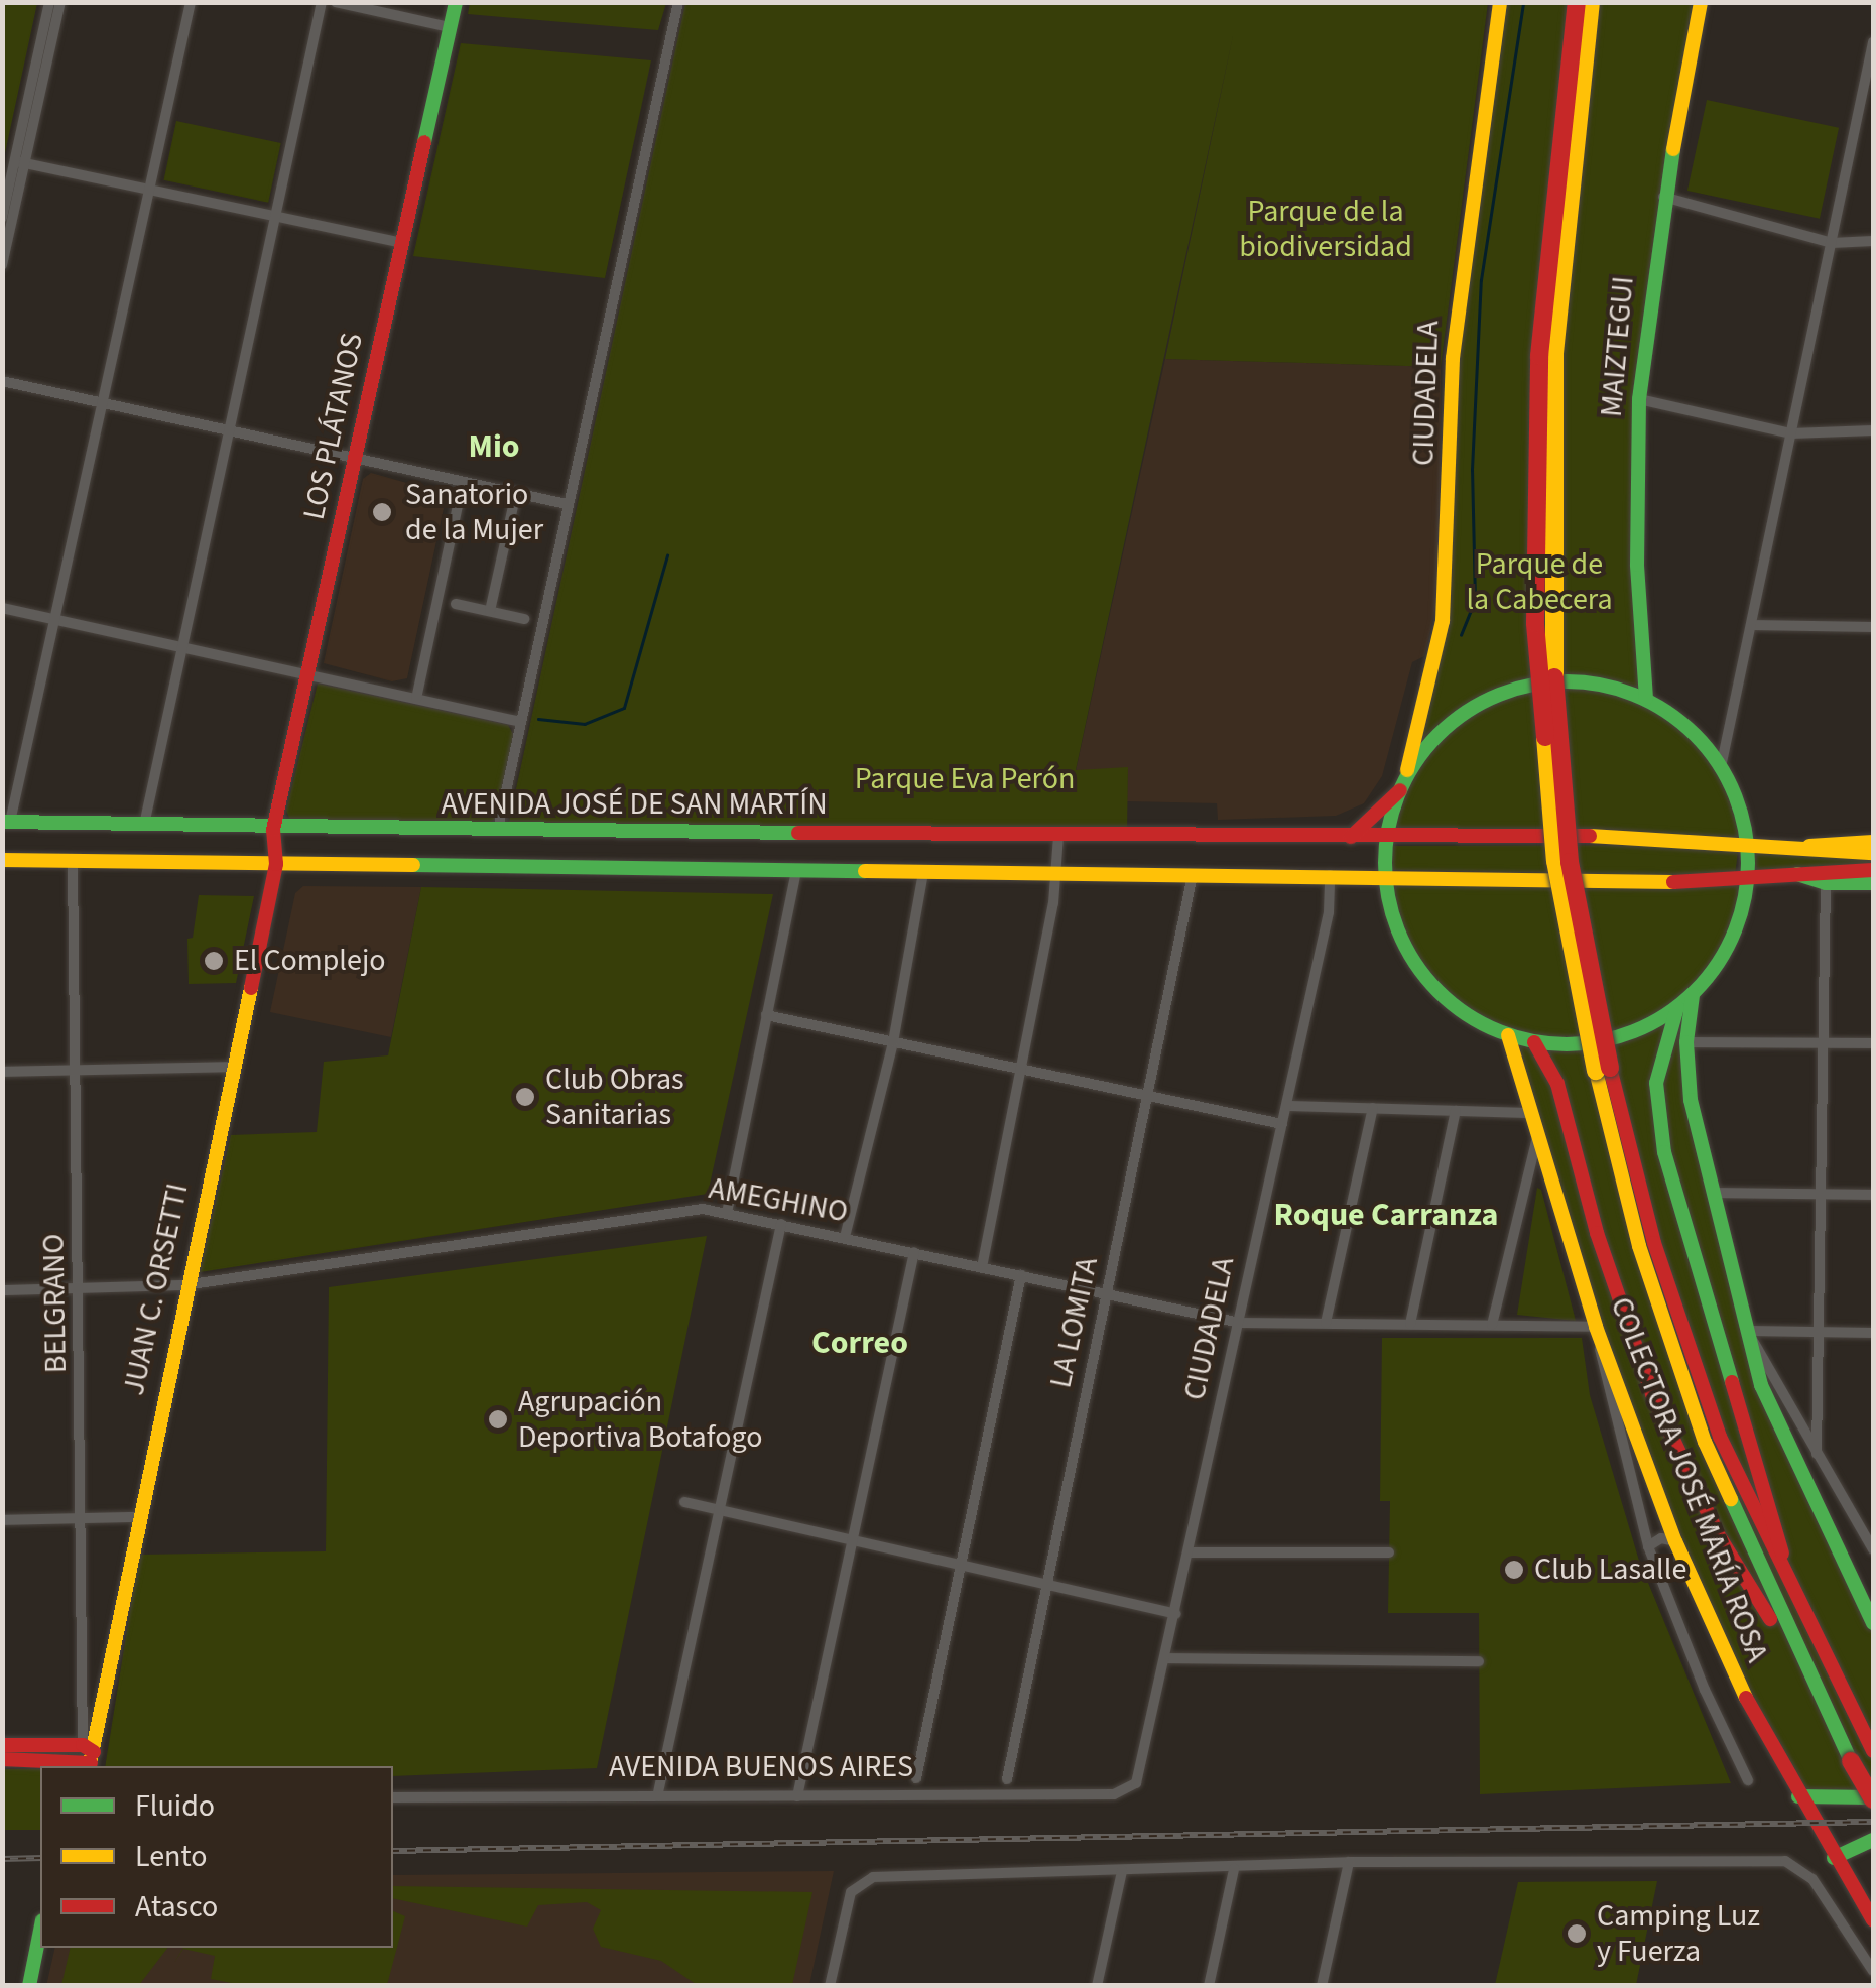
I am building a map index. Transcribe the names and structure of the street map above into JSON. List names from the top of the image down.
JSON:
{
  "streets": {
    "main road": [
      "MAIZTEGUI",
      "CIUDADELA",
      "LOS PLÁTANOS",
      "AVENIDA JOSÉ DE SAN MARTÍN",
      "JUAN C. ORSETTI",
      "COLECTORA JOSÉ MARÍA ROSA"
    ],
    "street": [
      "AMEGHINO",
      "BELGRANO",
      "LA LOMITA",
      "AVENIDA BUENOS AIRES"
    ]
  },
  "crossings": [
    ["CIUDADELA", "AVENIDA JOSÉ DE SAN MARTÍN"],
    ["CIUDADELA", "AMEGHINO"],
    ["CIUDADELA", "COLECTORA JOSÉ MARÍA ROSA"],
    ["CIUDADELA", "AVENIDA BUENOS AIRES"],
    ["LOS PLÁTANOS", "AVENIDA JOSÉ DE SAN MARTÍN"],
    ["LOS PLÁTANOS", "JUAN C. ORSETTI"],
    ["AVENIDA JOSÉ DE SAN MARTÍN", "JUAN C. ORSETTI"],
    ["AVENIDA JOSÉ DE SAN MARTÍN", "BELGRANO"],
    ["AVENIDA JOSÉ DE SAN MARTÍN", "LA LOMITA"],
    ["AMEGHINO", "JUAN C. ORSETTI"],
    ["AMEGHINO", "BELGRANO"],
    ["AMEGHINO", "LA LOMITA"],
    ["AMEGHINO", "COLECTORA JOSÉ MARÍA ROSA"],
    ["JUAN C. ORSETTI", "BELGRANO"]
  ],
  "districts": ["Mio", "Roque Carranza", "Correo"],
  "parks": ["Parque de la biodiversidad", "Parque de la Cabecera", "Parque Eva Perón"],
  "places": [
    "Sanatorio de la Mujer",
    "El Complejo",
    "Club Obras Sanitarias",
    "Agrupación Deportiva Botafogo",
    "Club Lasalle",
    "Camping Luz y Fuerza"
  ],
  "legend": ["Fluido", "Lento", "Atasco"]
}
